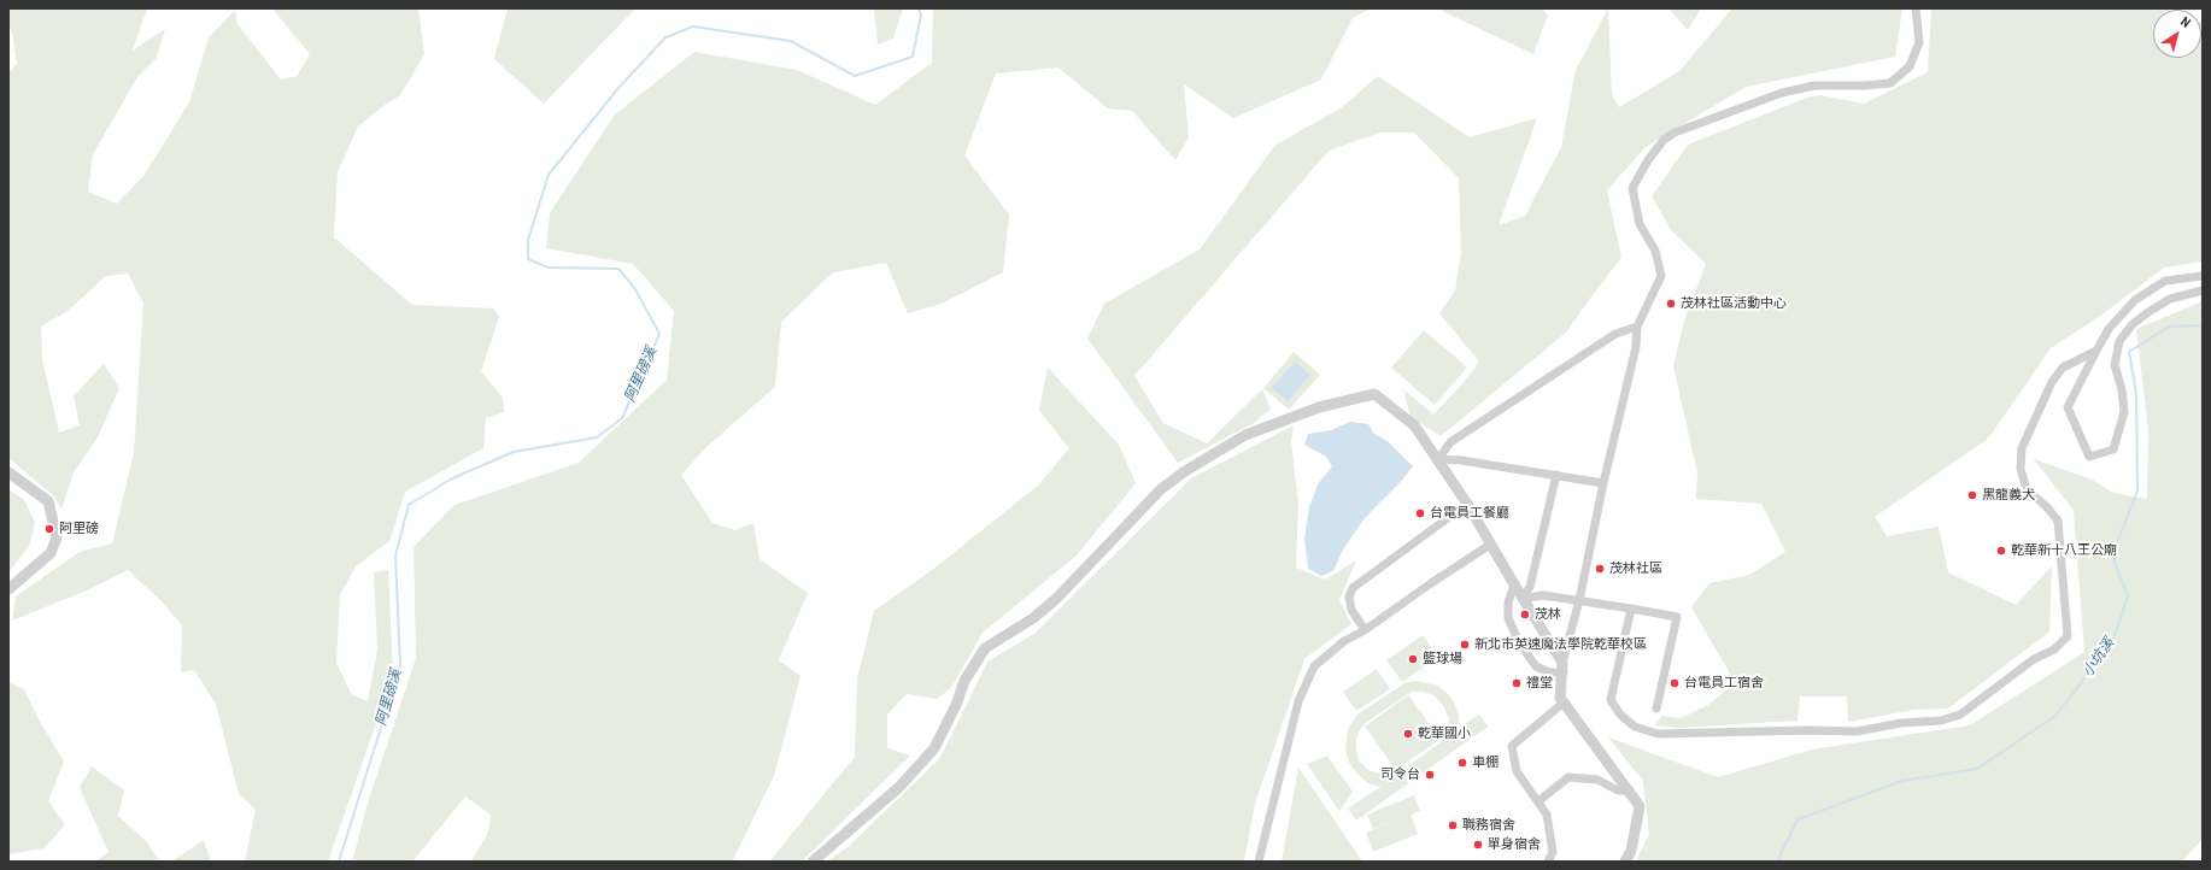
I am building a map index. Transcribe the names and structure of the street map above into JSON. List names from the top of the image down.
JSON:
{
  "water": ["阿里磅溪", "小坑溪"],
  "places": [
    "茂林社區活動中心",
    "黑龍義犬",
    "台電員工餐廳",
    "阿里磅",
    "乾華新十八王公廟",
    "茂林社區",
    "茂林",
    "新北市英速魔法學院乾華校區",
    "籃球場",
    "禮堂",
    "台電員工宿舍",
    "乾華國小",
    "車棚",
    "司令台",
    "職務宿舍",
    "單身宿舍"
  ],
  "north": "top right"
}
